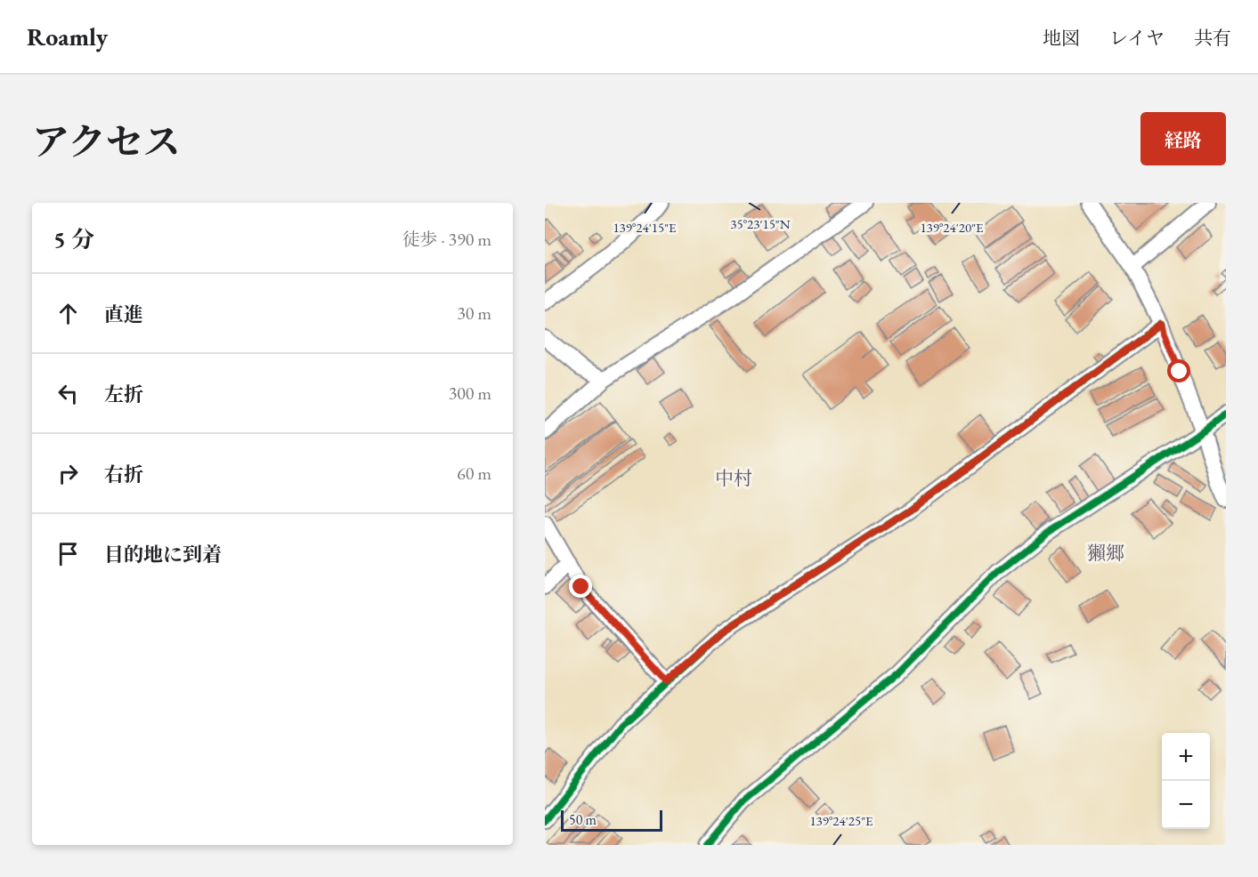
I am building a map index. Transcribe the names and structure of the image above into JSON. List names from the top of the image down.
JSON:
{
  "districts": ["中村", "獺郷"],
  "scale_bar": "50 m",
  "page": {
    "header": "Roamly",
    "nav": ["地図", "レイヤ", "共有"],
    "title": "アクセス",
    "buttons": "経路",
    "heading": ["5 分", "徒歩 · 390 m"],
    "list": [
      ["直進", "30 m"],
      ["左折", "300 m"],
      ["右折", "60 m"],
      "目的地に到着"
    ],
    "map_buttons": ["+", "−"],
    "scale": "50 m"
  },
  "coordinates": [
    "35°23'15\"N",
    "139°24'15\"E",
    "139°24'20\"E",
    "139°24'25\"E"
  ]
}
